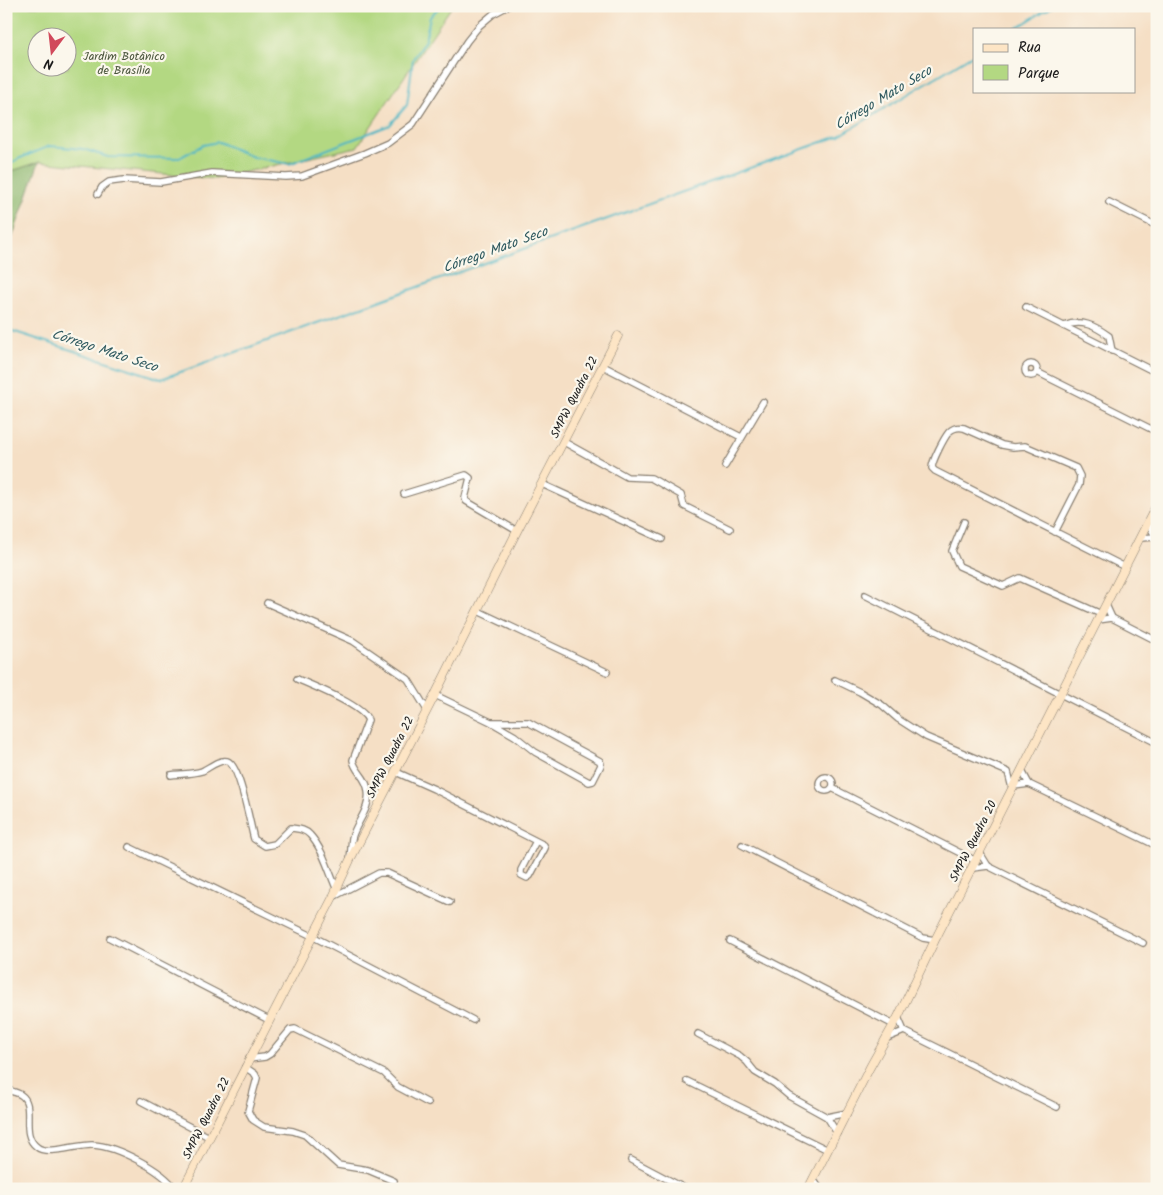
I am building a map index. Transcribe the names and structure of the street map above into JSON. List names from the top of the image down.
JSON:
{
  "streets": {
    "street": ["SMPW Quadra 22", "SMPW Quadra 20"]
  },
  "water": ["Córrego Mato Seco"],
  "parks": ["Jardim Botânico de Brasília"],
  "legend": ["Rua", "Parque"],
  "north": "bottom"
}
